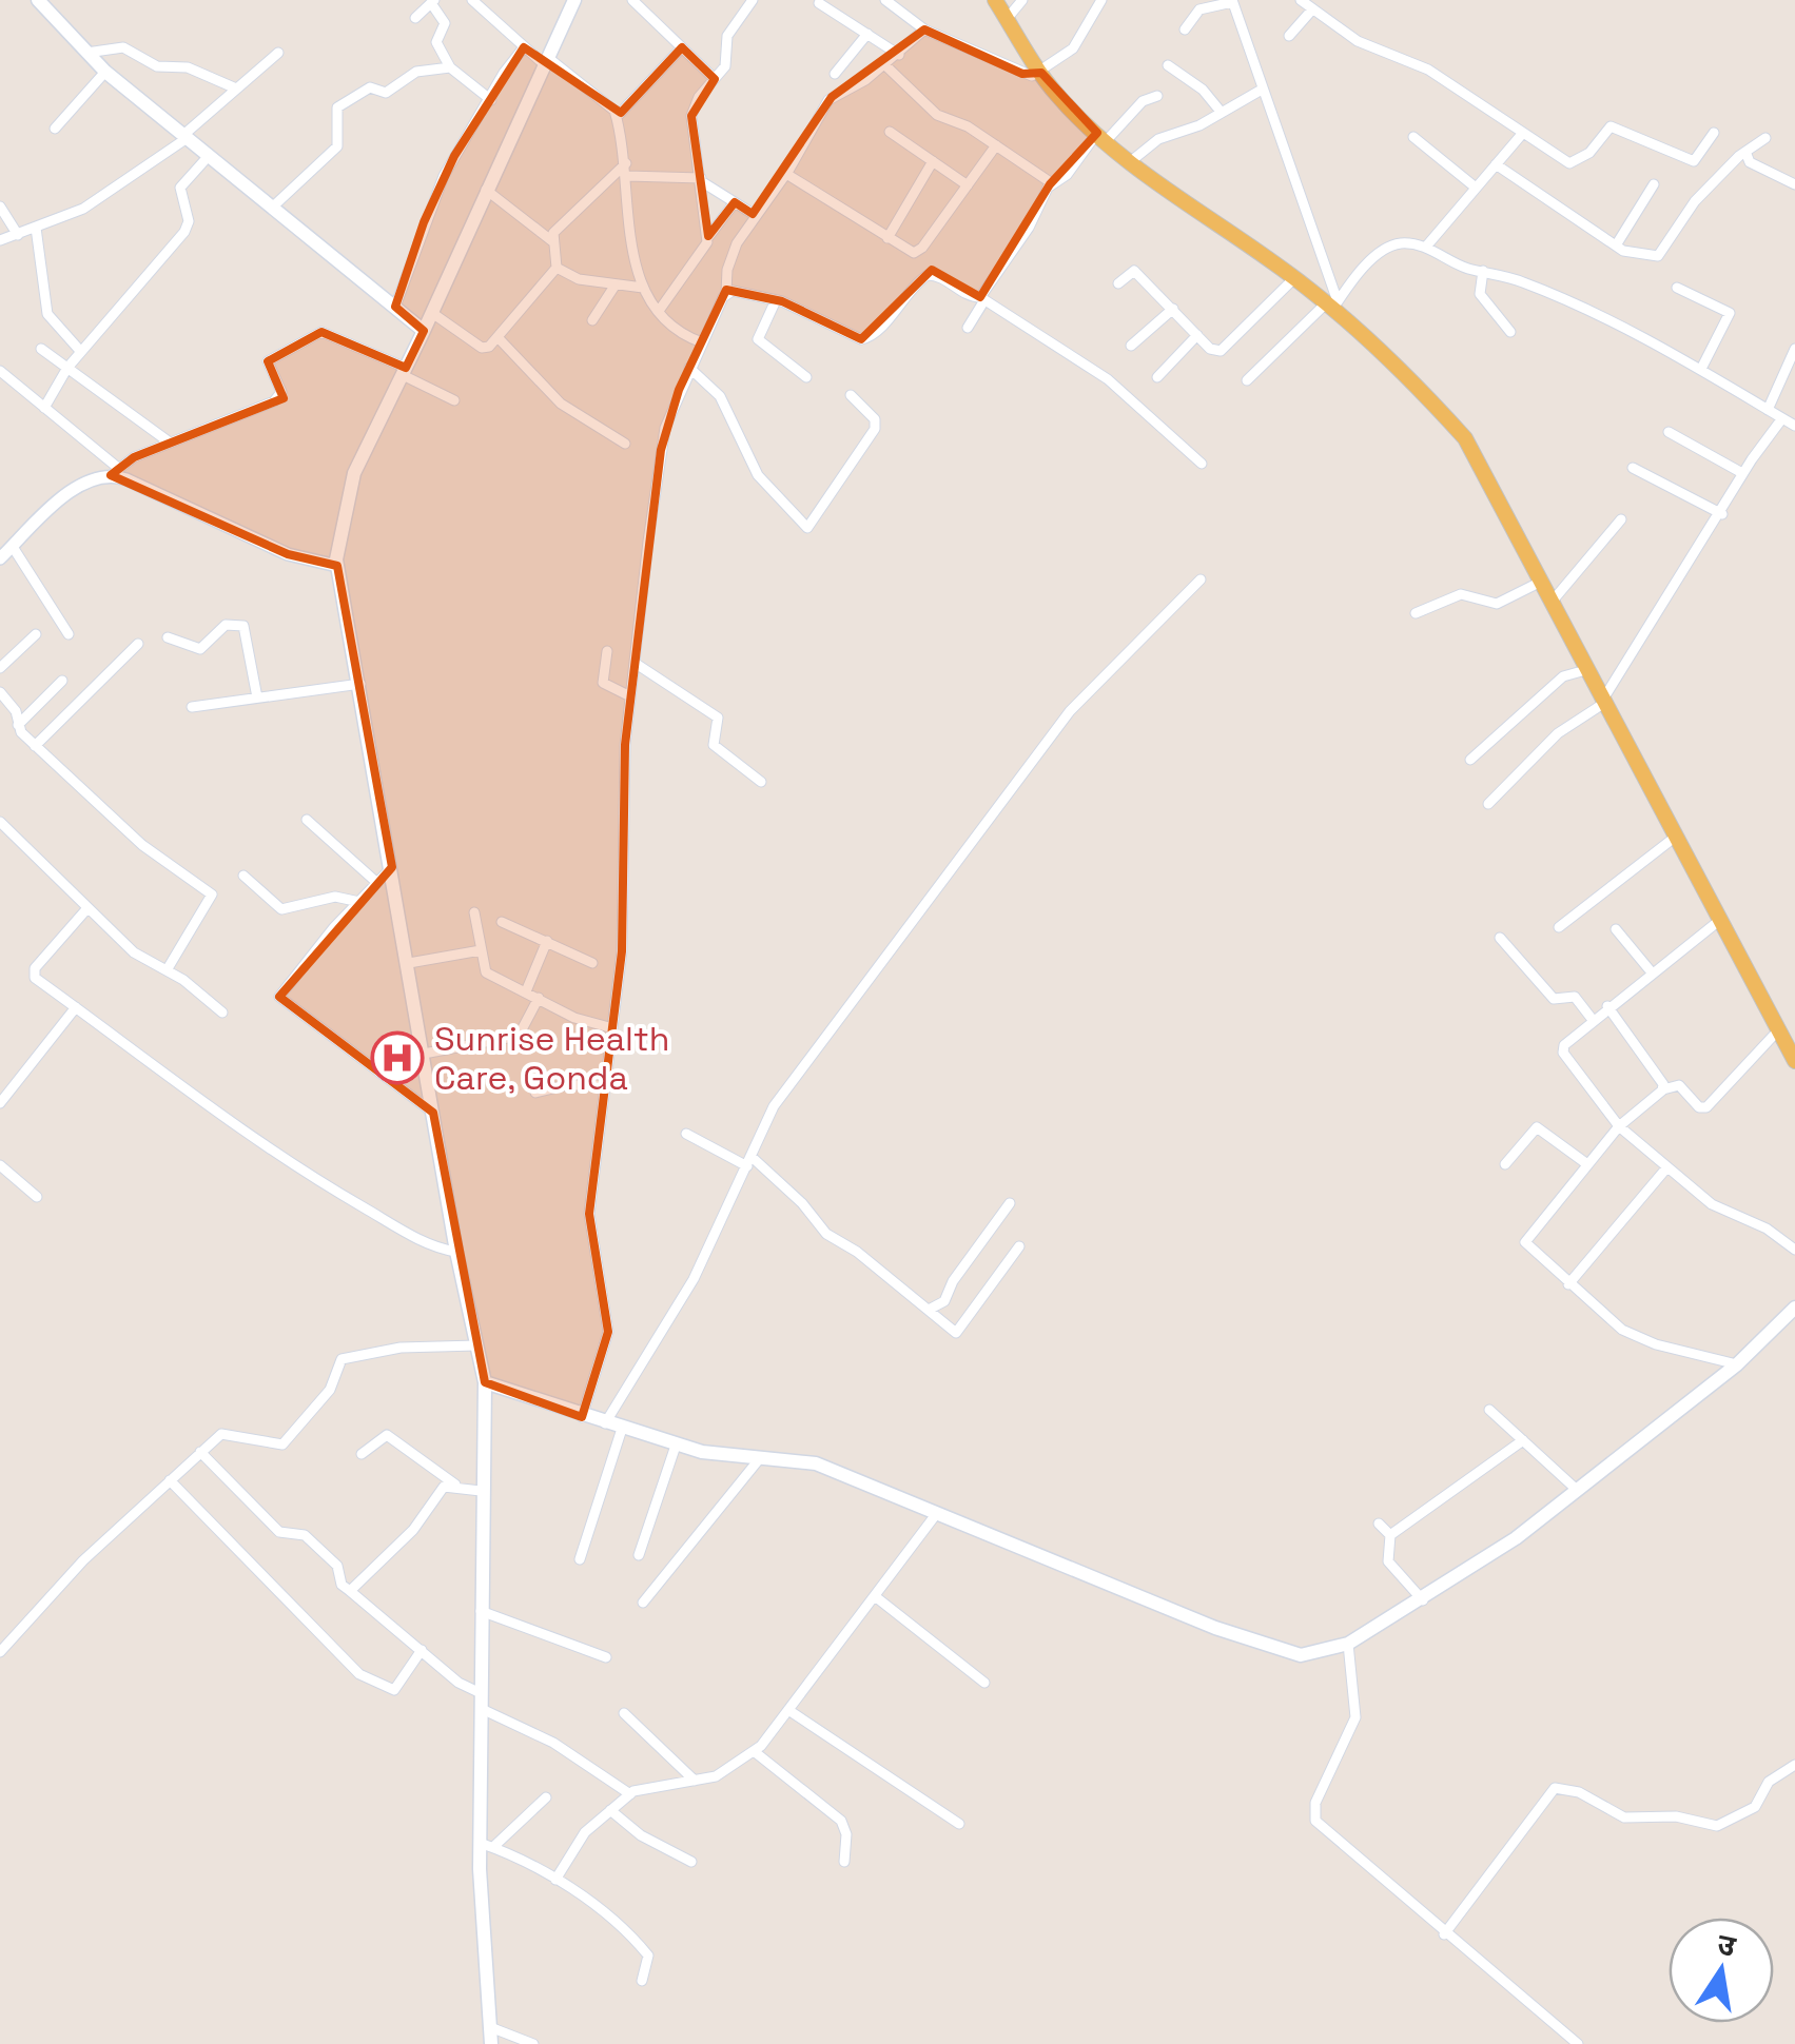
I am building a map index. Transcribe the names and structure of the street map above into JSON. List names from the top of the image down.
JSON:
{
  "places": {
    "hospital": ["Sunrise Health Care, Gonda"]
  },
  "north": "top"
}
